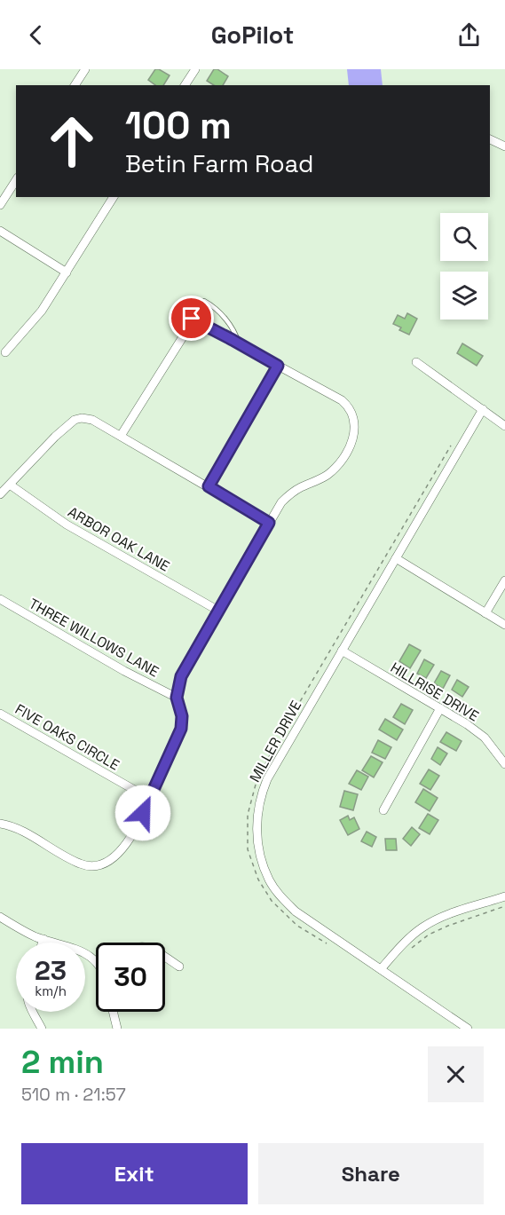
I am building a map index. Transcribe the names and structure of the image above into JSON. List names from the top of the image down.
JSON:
{
  "streets": {
    "street": [
      "ARBOR OAK LANE",
      "THREE WILLOWS LANE",
      "HILLRISE DRIVE",
      "FIVE OAKS CIRCLE",
      "MILLER DRIVE"
    ]
  },
  "crossings": [
    ["HILLRISE DRIVE", "MILLER DRIVE"]
  ],
  "page": {
    "header": "GoPilot",
    "turn": ["100 m", "Betin Farm Road"],
    "speed": "23 km/h",
    "limit": "30",
    "heading": ["2 min", "510 m · 21:57"],
    "buttons": ["Exit", "Share"]
  }
}
